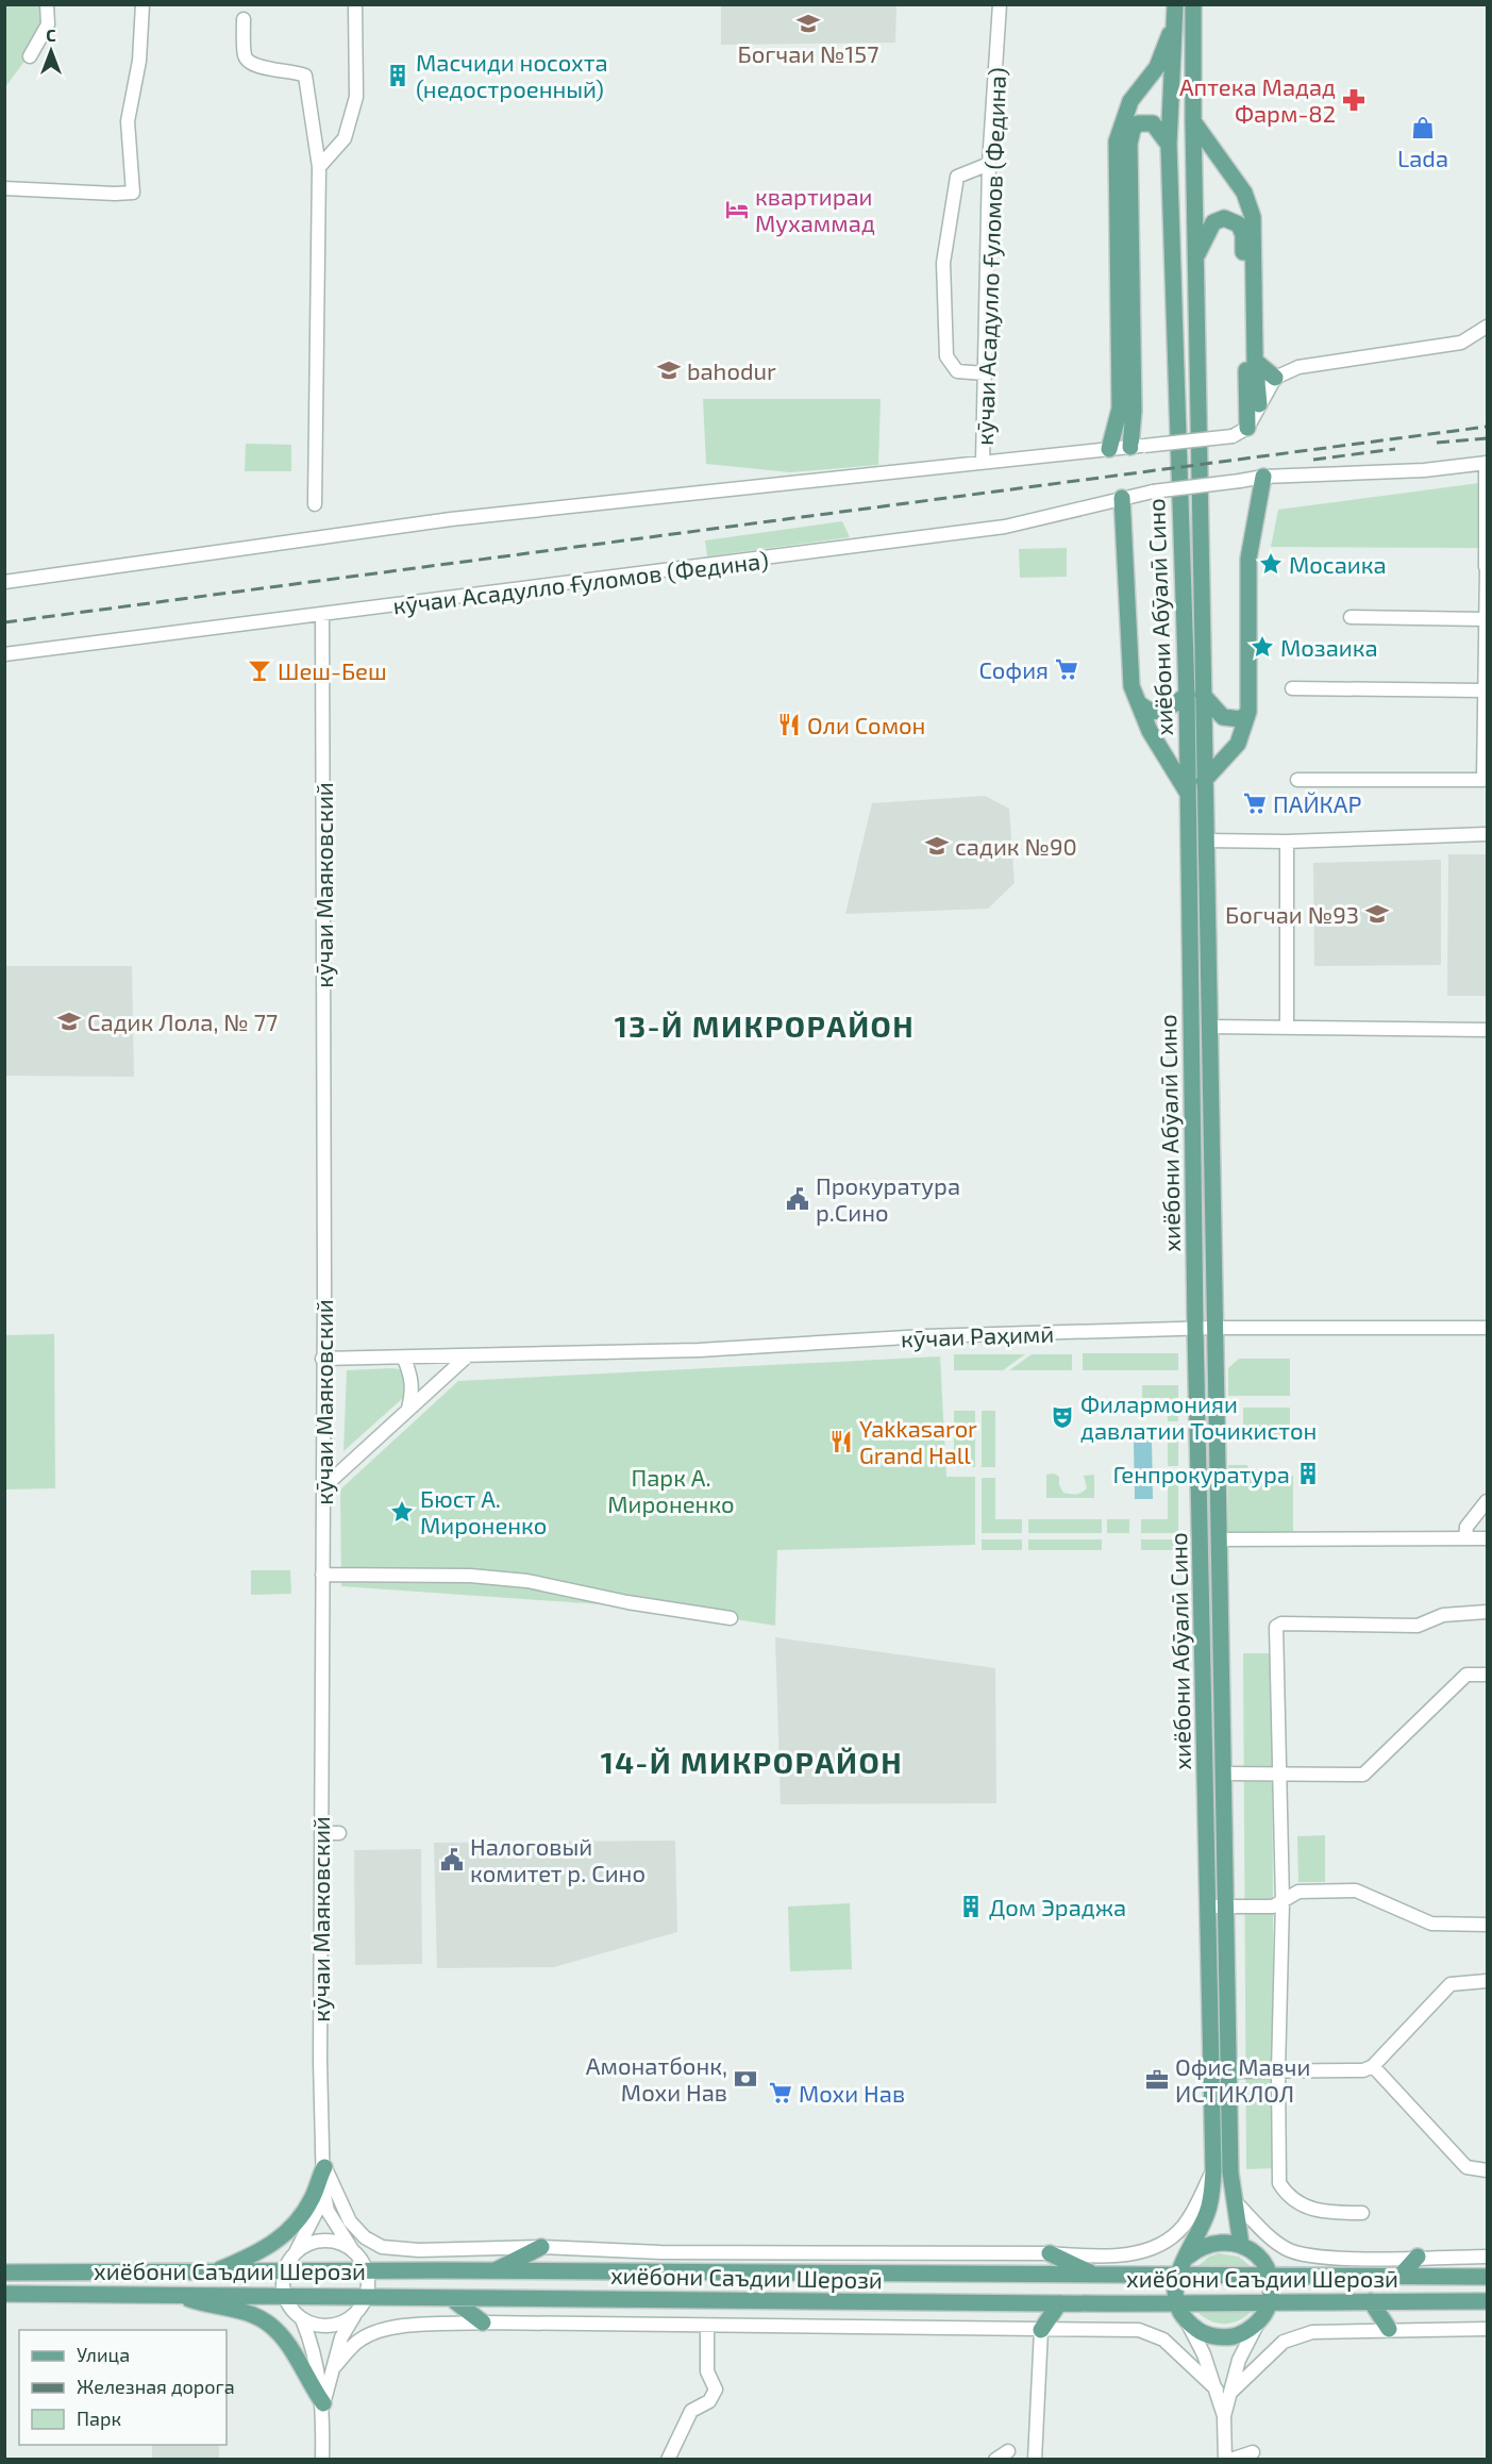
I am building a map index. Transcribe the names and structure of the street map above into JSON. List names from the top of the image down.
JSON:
{
  "streets": {
    "main road": ["хиёбони Абӯалӣ Сино", "хиёбони Саъдии Шерозӣ"],
    "street": ["кӯчаи Асадулло Ғуломов (Федина)", "кӯчаи Маяковский", "кӯчаи Раҳимӣ"]
  },
  "crossings": [
    ["кӯчаи Асадулло Ғуломов (Федина)", "кӯчаи Маяковский"],
    ["хиёбони Абӯалӣ Сино", "кӯчаи Раҳимӣ"],
    ["хиёбони Абӯалӣ Сино", "хиёбони Саъдии Шерозӣ"],
    ["кӯчаи Маяковский", "кӯчаи Раҳимӣ"],
    ["кӯчаи Маяковский", "хиёбони Саъдии Шерозӣ"]
  ],
  "districts": ["13-Й МИКРОРАЙОН", "14-Й МИКРОРАЙОН"],
  "parks": ["Парк А. Мироненко"],
  "places": {
    "school or university": [
      "Богчаи №157",
      "bahodur",
      "садик №90",
      "Богчаи №93",
      "Садик Лола, № 77"
    ],
    "building": ["Масчиди носохта (недостроенный)", "Генпрокуратура", "Дом Эраджа"],
    "pharmacy": ["Аптека Мадад Фарм-82"],
    "shop": ["Lada"],
    "hotel": ["квартираи Мухаммад"],
    "place": ["Мосаика", "Мозаика", "Бюст А. Мироненко"],
    "supermarket": ["София", "ПАЙКАР", "Мохи Нав"],
    "bar": ["Шеш-Беш"],
    "restaurant": ["Оли Сомон", "Yakkasaror Grand Hall"],
    "public building": ["Прокуратура р.Сино", "Налоговый комитет р. Сино"],
    "theatre": ["Филармонияи давлатии Точикистон"],
    "bank": ["Амонатбонк, Мохи Нав"],
    "office": ["Офис Мавчи ИСТИКЛОЛ"]
  },
  "legend": ["Улица", "Железная дорога", "Парк"],
  "north": "top"
}
